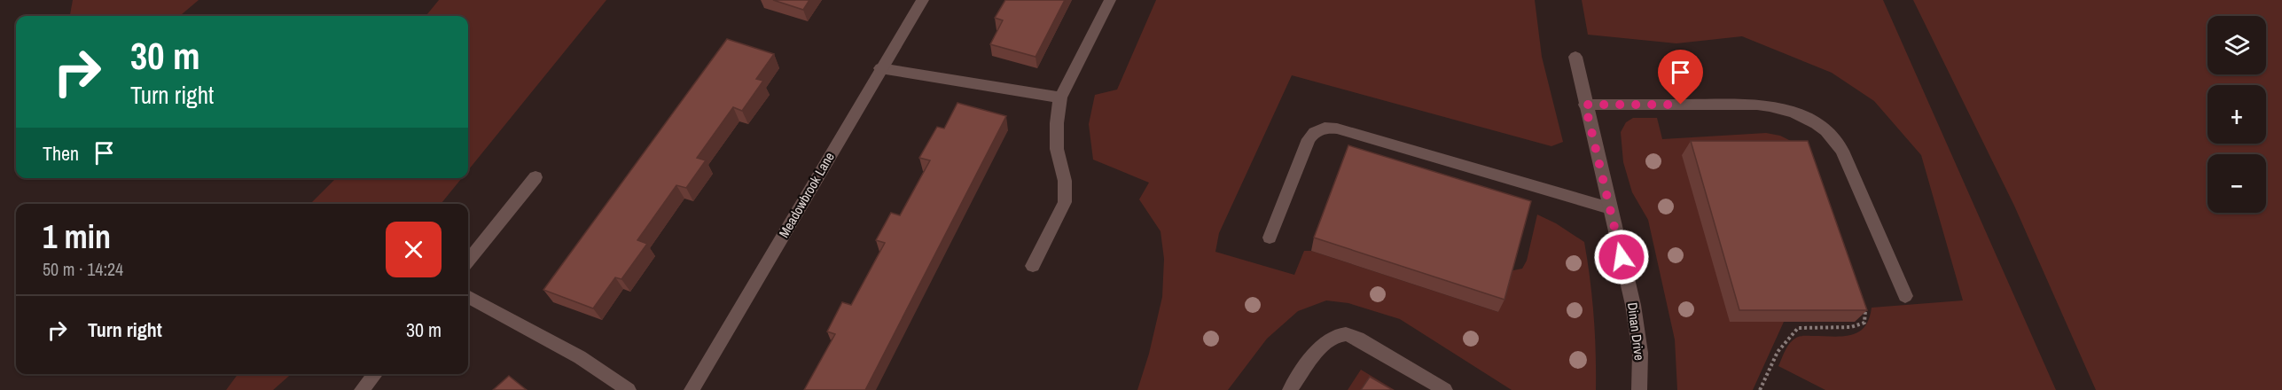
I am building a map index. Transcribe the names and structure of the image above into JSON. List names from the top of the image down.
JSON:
{
  "streets": {
    "street": ["Meadowbrook Lane", "Dinan Drive"]
  },
  "page": {
    "map_buttons": ["+", "−"],
    "turn": ["30 m", "Turn right"],
    "then": "Then",
    "heading": ["1 min", "50 m · 14:24"],
    "list": [
      {
        "name": "Turn right",
        "value": "30 m"
      }
    ]
  }
}
